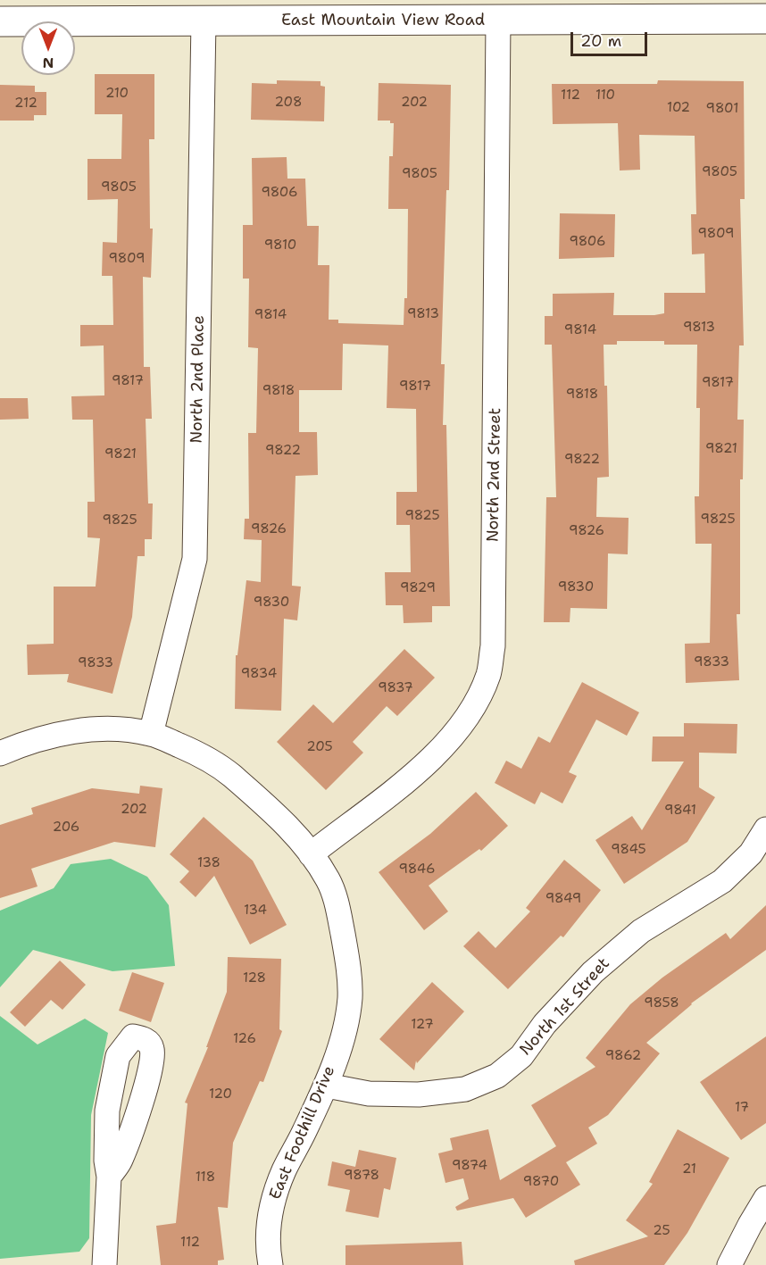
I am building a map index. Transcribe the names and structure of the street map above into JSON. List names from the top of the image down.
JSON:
{
  "streets": {
    "street": [
      "East Mountain View Road",
      "North 2nd Place",
      "North 2nd Street",
      "North 1st Street",
      "East Foothill Drive"
    ]
  },
  "crossings": [
    ["East Mountain View Road", "North 2nd Place"],
    ["East Mountain View Road", "North 2nd Street"],
    ["North 2nd Place", "East Foothill Drive"],
    ["North 2nd Street", "East Foothill Drive"],
    ["North 1st Street", "East Foothill Drive"]
  ],
  "house_numbers": [
    "210",
    "112",
    "110",
    "208",
    "202",
    "212",
    "102",
    "9801",
    "9805",
    "9805",
    "9805",
    "9806",
    "9809",
    "9806",
    "9810",
    "9809",
    "9813",
    "9814",
    "9813",
    "9814",
    "9817",
    "9817",
    "9817",
    "9818",
    "9818",
    "9821",
    "9822",
    "9821",
    "9822",
    "9825",
    "9825",
    "9825",
    "9826",
    "9826",
    "9830",
    "9829",
    "9830",
    "9833",
    "9833",
    "9834",
    "9837",
    "205",
    "202",
    "9841",
    "206",
    "9845",
    "138",
    "9846",
    "9849",
    "134",
    "128",
    "9858",
    "127",
    "126",
    "9862",
    "120",
    "17",
    "9874",
    "21",
    "9878",
    "118",
    "9870",
    "25",
    "112"
  ],
  "scale_bar": "20 m",
  "north": "bottom"
}
